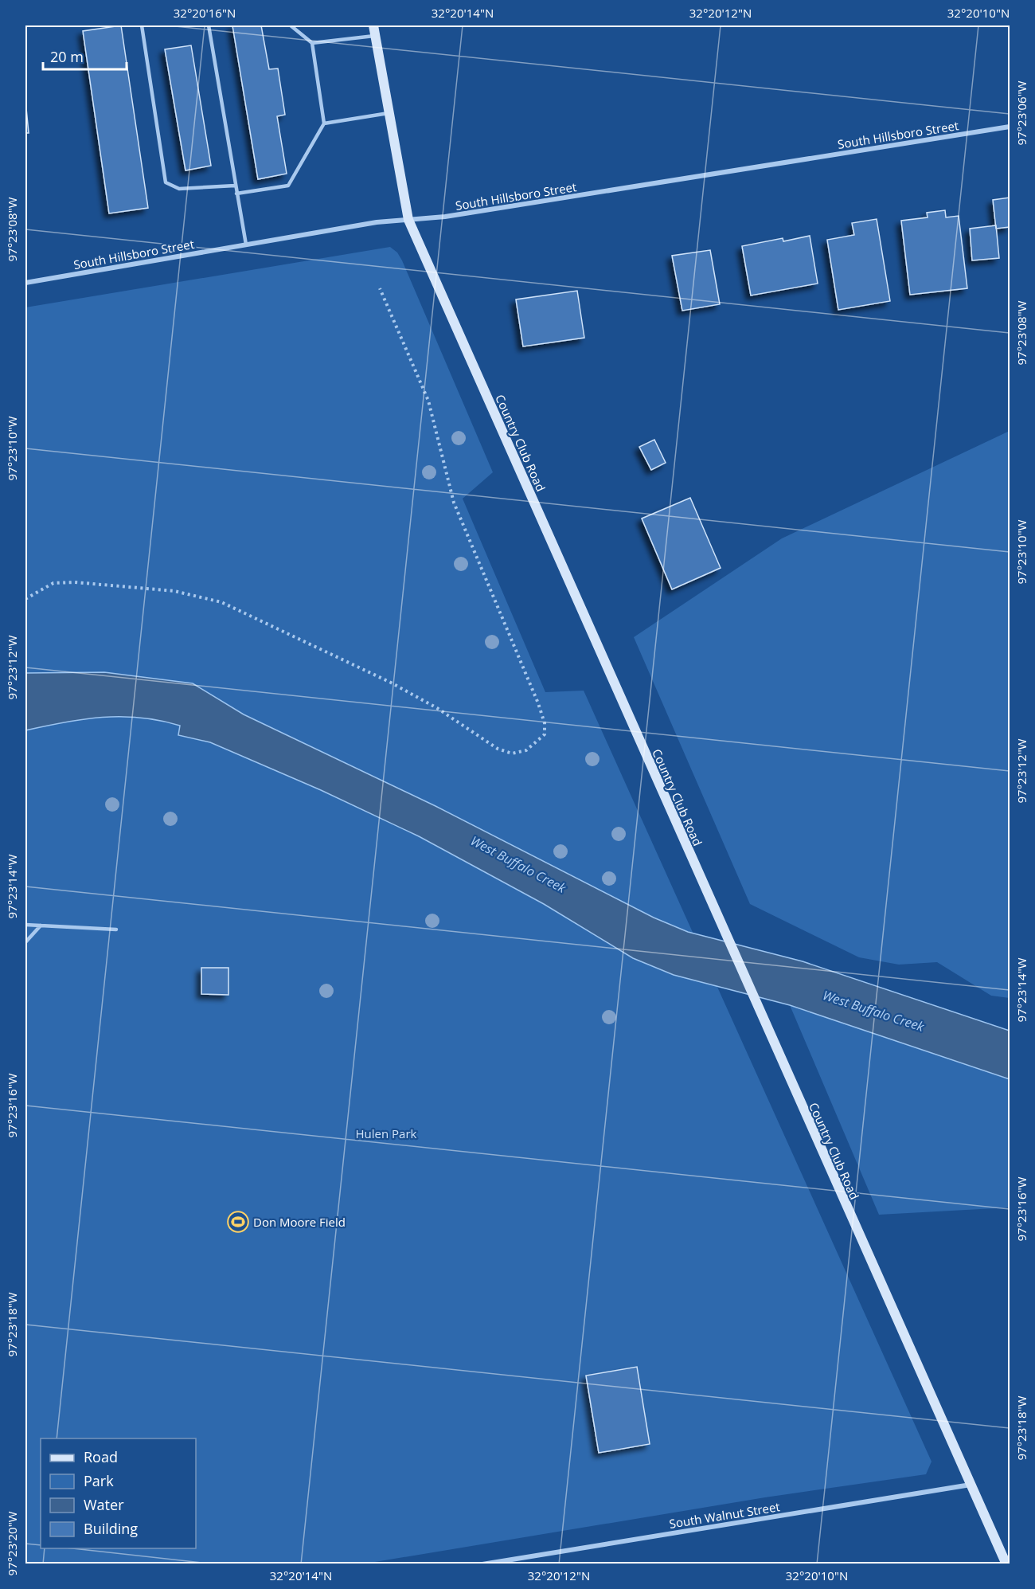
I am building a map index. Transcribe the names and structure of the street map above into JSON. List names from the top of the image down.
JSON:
{
  "streets": {
    "main road": ["Country Club Road"],
    "street": ["South Hillsboro Street", "South Walnut Street"]
  },
  "crossings": [
    ["South Hillsboro Street", "Country Club Road"],
    ["Country Club Road", "South Walnut Street"]
  ],
  "water": ["West Buffalo Creek"],
  "parks": ["Hulen Park"],
  "places": {
    "sports": ["Don Moore Field"]
  },
  "legend": [
    "Road",
    "Park",
    "Water",
    "Building"
  ],
  "scale_bar": "20 m",
  "coordinates": [
    "32°20'16\"N",
    "32°20'14\"N",
    "32°20'12\"N",
    "32°20'10\"N",
    "97°23'06\"W",
    "97°23'08\"W",
    "97°23'10\"W",
    "97°23'12\"W",
    "97°23'14\"W",
    "97°23'16\"W",
    "97°23'18\"W",
    "97°23'20\"W"
  ]
}
